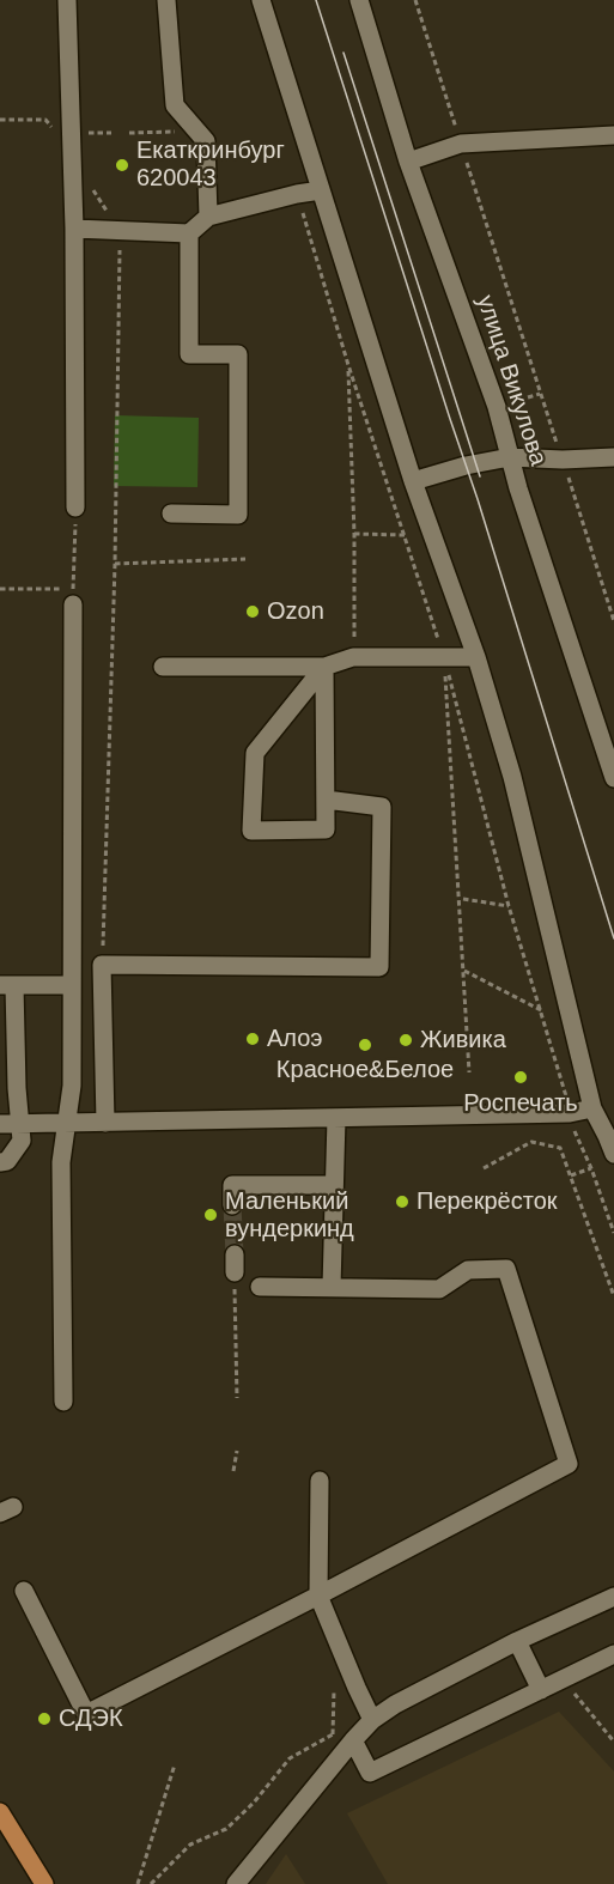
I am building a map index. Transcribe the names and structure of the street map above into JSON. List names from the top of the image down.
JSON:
{
  "streets": {
    "street": ["улица Викулова"]
  },
  "places": [
    "Екаткринбург 620043",
    "Ozon",
    "Алоэ",
    "Живика",
    "Красное&Белое",
    "Роспечать",
    "Перекрёсток",
    "Маленький вундеркинд",
    "СДЭК"
  ]
}
